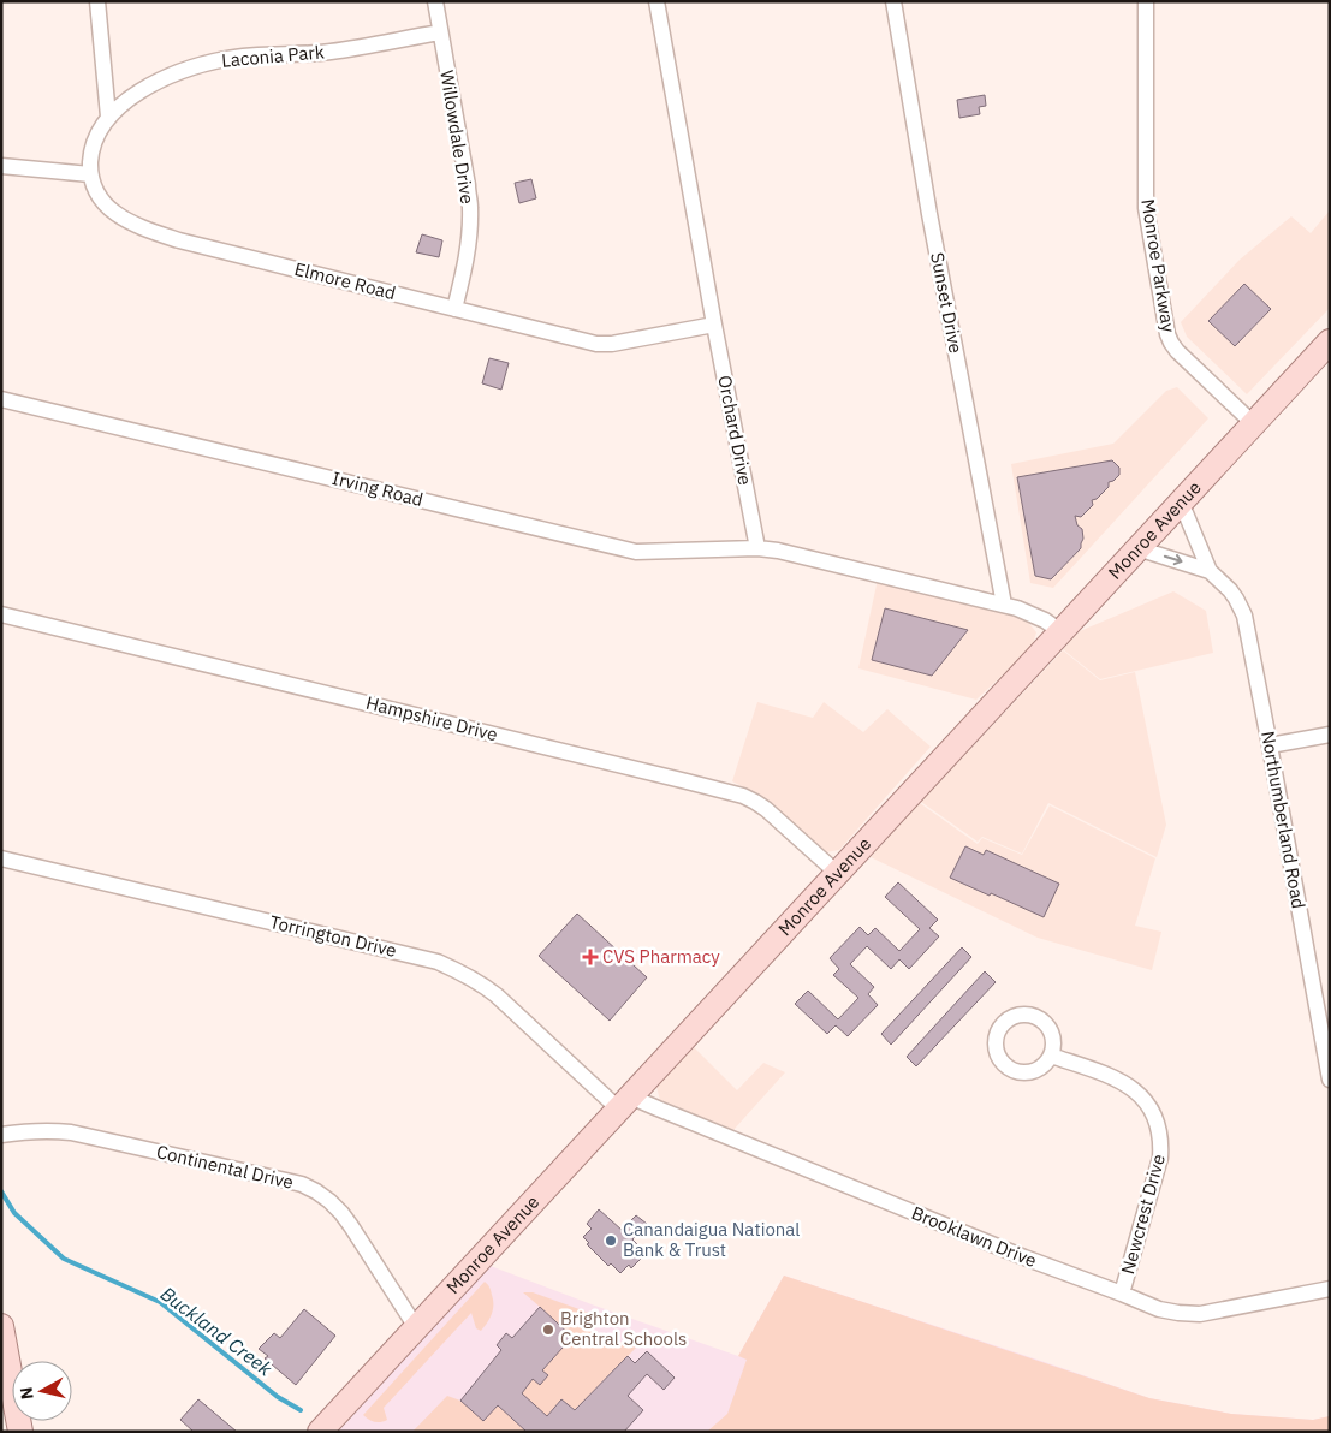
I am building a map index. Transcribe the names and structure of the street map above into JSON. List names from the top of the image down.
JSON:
{
  "streets": {
    "main road": ["Monroe Avenue"],
    "street": [
      "Laconia Park",
      "Willowdale Drive",
      "Monroe Parkway",
      "Elmore Road",
      "Sunset Drive",
      "Orchard Drive",
      "Irving Road",
      "Hampshire Drive",
      "Northumberland Road",
      "Torrington Drive",
      "Continental Drive",
      "Newcrest Drive",
      "Brooklawn Drive"
    ]
  },
  "crossings": [
    ["Laconia Park", "Willowdale Drive"],
    ["Laconia Park", "Elmore Road"],
    ["Willowdale Drive", "Elmore Road"],
    ["Monroe Parkway", "Monroe Avenue"],
    ["Elmore Road", "Orchard Drive"],
    ["Orchard Drive", "Irving Road"],
    ["Monroe Avenue", "Hampshire Drive"],
    ["Monroe Avenue", "Northumberland Road"],
    ["Monroe Avenue", "Torrington Drive"],
    ["Monroe Avenue", "Continental Drive"],
    ["Monroe Avenue", "Brooklawn Drive"],
    ["Torrington Drive", "Brooklawn Drive"],
    ["Newcrest Drive", "Brooklawn Drive"]
  ],
  "water": ["Buckland Creek"],
  "places": {
    "health": ["CVS Pharmacy"],
    "other": ["Canandaigua National Bank & Trust", "Brighton Central Schools"]
  },
  "north": "left"
}
